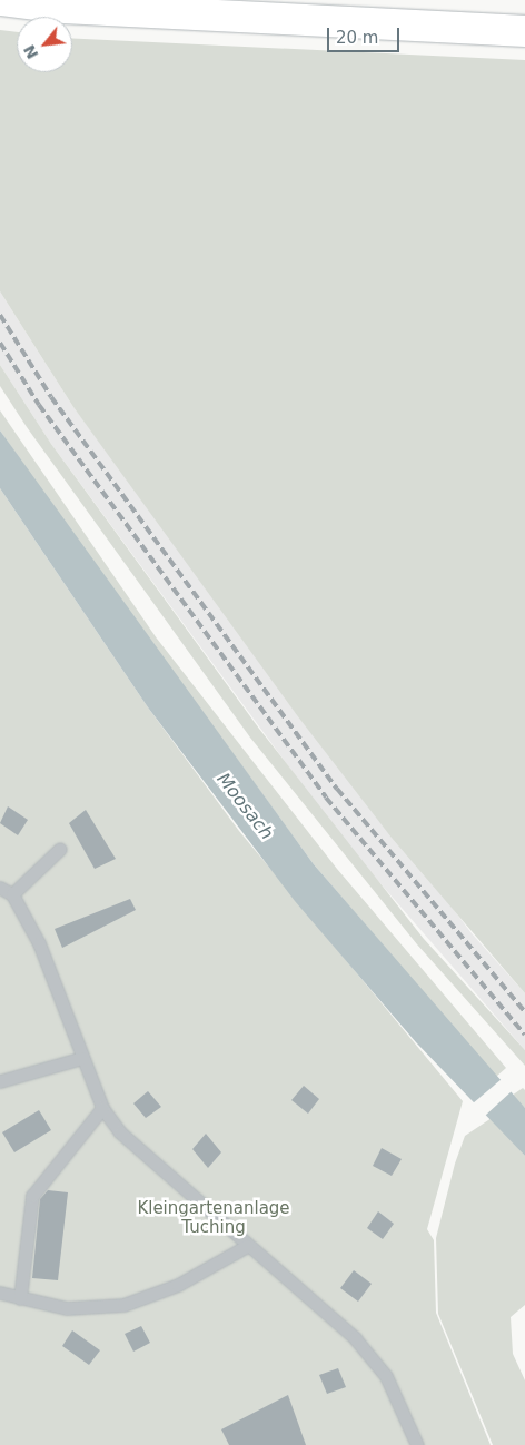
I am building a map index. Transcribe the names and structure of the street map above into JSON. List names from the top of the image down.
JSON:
{
  "water": ["Moosach"],
  "parks": ["Kleingartenanlage Tuching"],
  "scale_bar": "20 m",
  "north": "bottom left"
}
